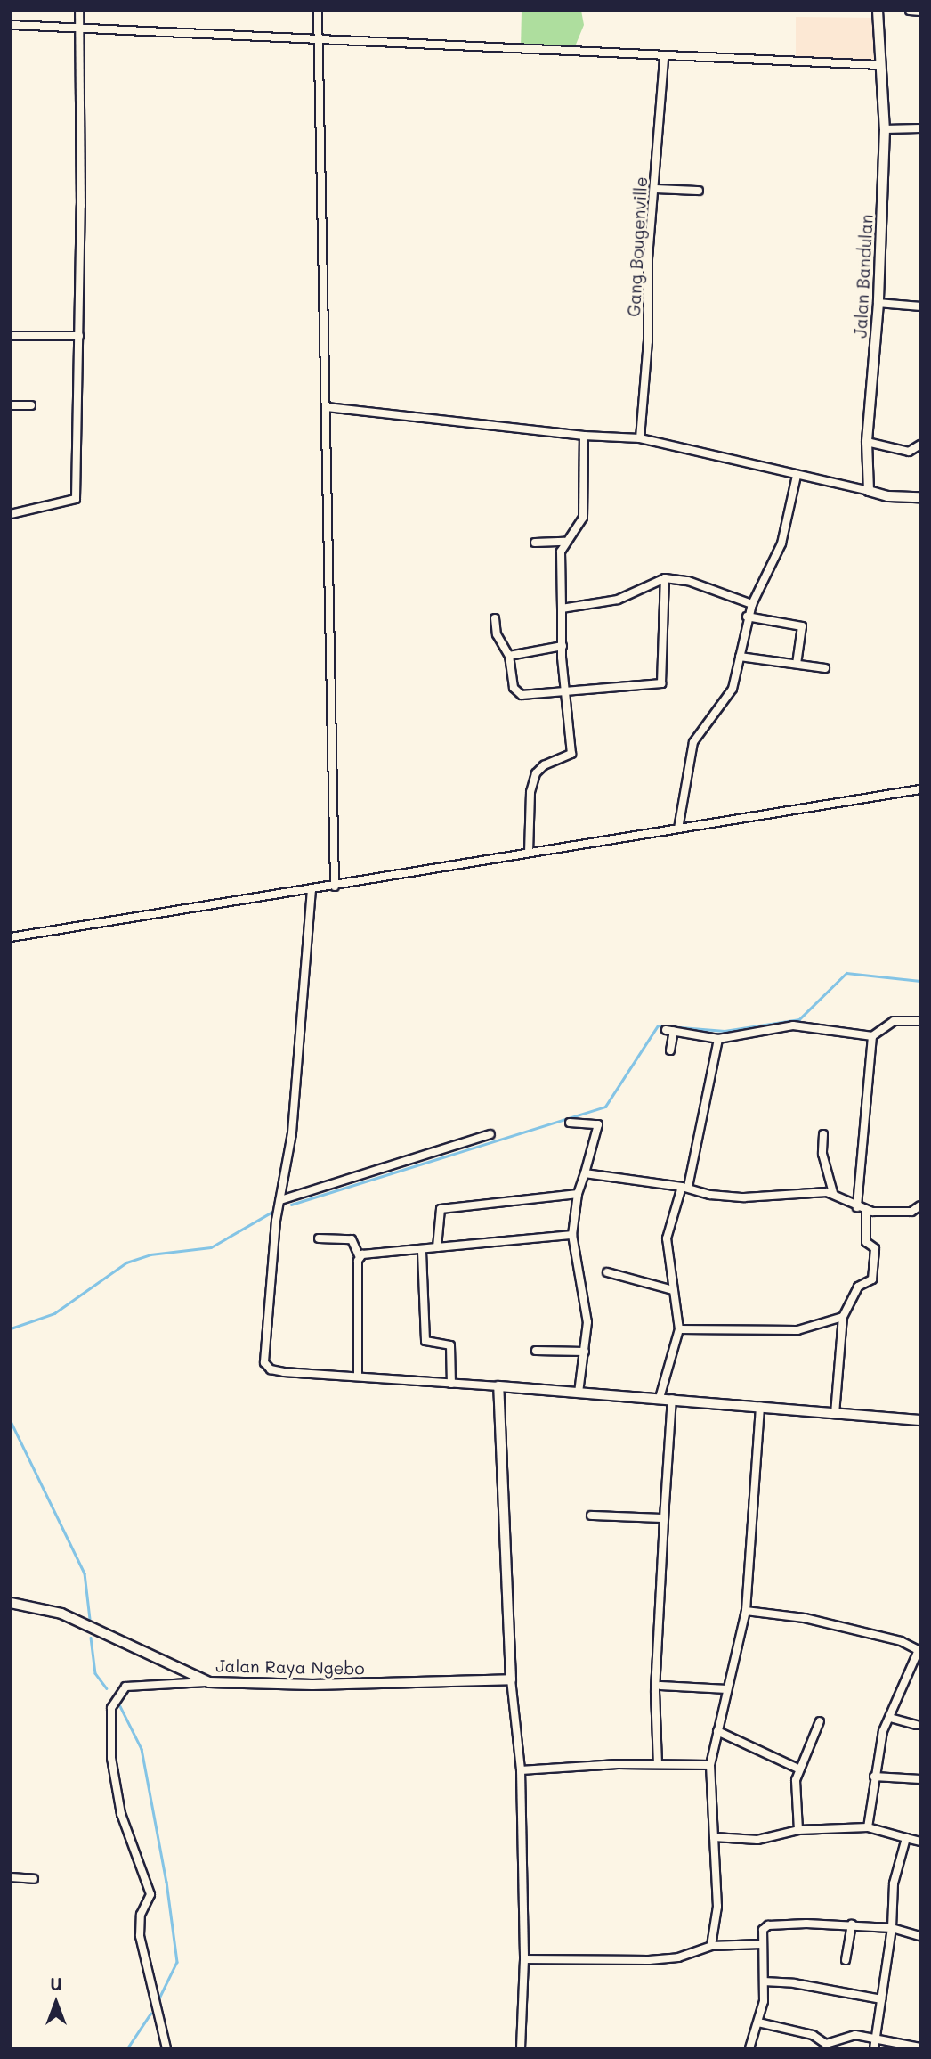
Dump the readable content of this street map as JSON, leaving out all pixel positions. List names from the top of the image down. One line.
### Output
{"streets":{"street":["Gang Bougenville","Jalan Bandulan","Jalan Raya Ngebo"]},"north":"top"}
